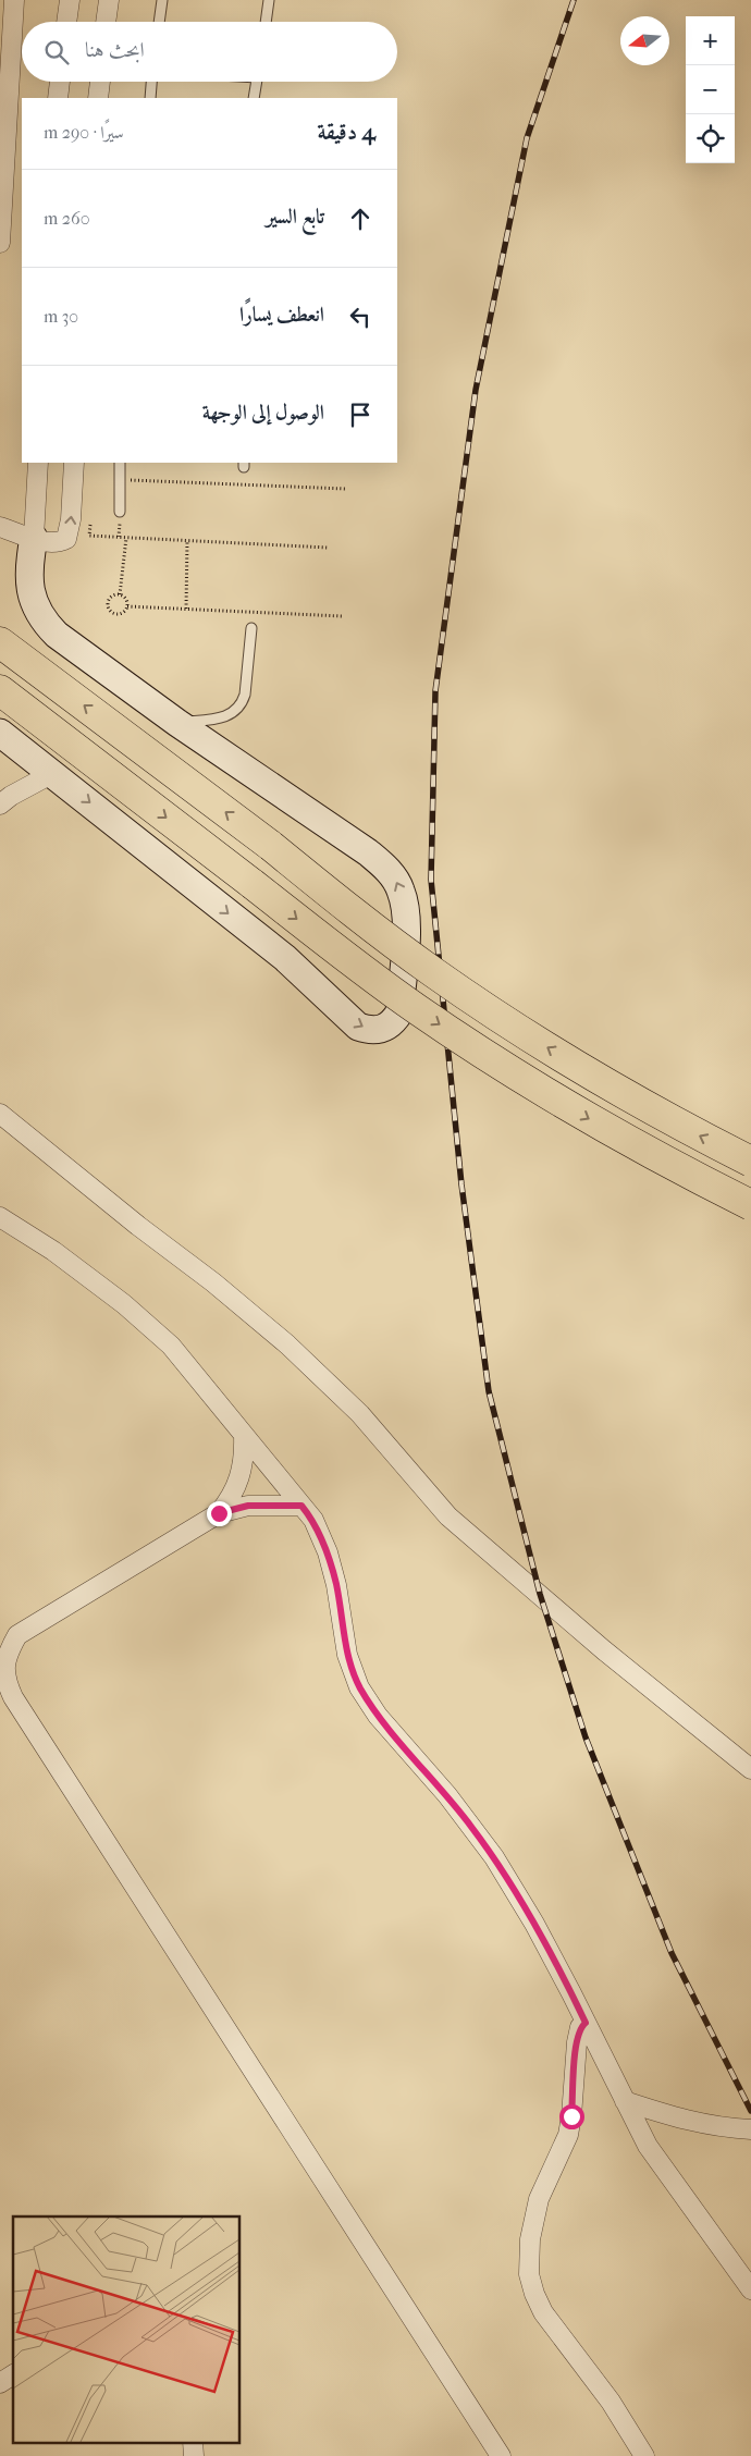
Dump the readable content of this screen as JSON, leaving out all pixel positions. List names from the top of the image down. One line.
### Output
{"north":"left","page":{"map_buttons":["+","−"],"search":"ابحث هنا","heading":["4 دقيقة","سيرًا · 290 m"],"list":[["تابع السير","260 m"],["انعطف يسارًا","30 m"],"الوصول إلى الوجهة"]}}
